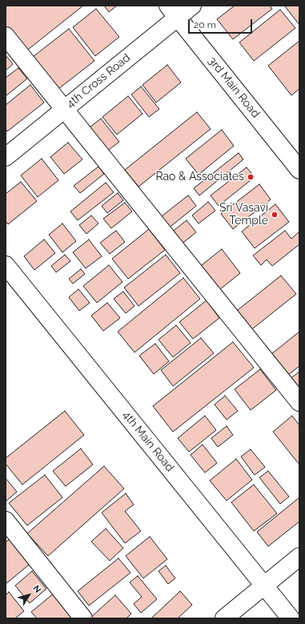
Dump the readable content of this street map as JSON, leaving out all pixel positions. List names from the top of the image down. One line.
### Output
{"streets":{"street":["4th Cross Road","3rd Main Road","4th Main Road"]},"crossings":[["4th Cross Road","3rd Main Road"]],"places":["Rao & Associates","Sri Vasavi Temple"],"scale_bar":"20 m","north":"top right"}
